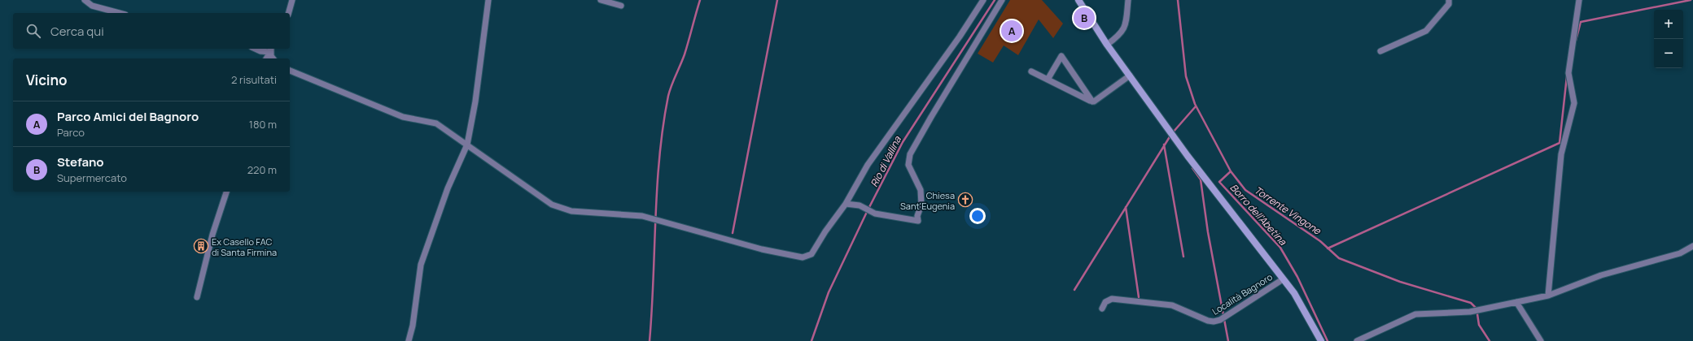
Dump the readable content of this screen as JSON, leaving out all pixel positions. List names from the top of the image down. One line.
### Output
{"streets":{"street":["Località Bagnoro"]},"water":["Rio di Vallina","Torrente Vingone","Borro dell'Abetina"],"places":{"church":["Chiesa Sant'Eugenia"],"building":["Ex Casello FAC di Santa Firmina"]},"page":{"pins":["B","A"],"map_buttons":["+","−"],"search":"Cerca qui","heading":["Vicino","2 risultati"],"list":[{"mark":"A","name":"Parco Amici del Bagnoro","note":"Parco","value":"180 m"},{"mark":"B","name":"Stefano","note":"Supermercato","value":"220 m"}]}}
